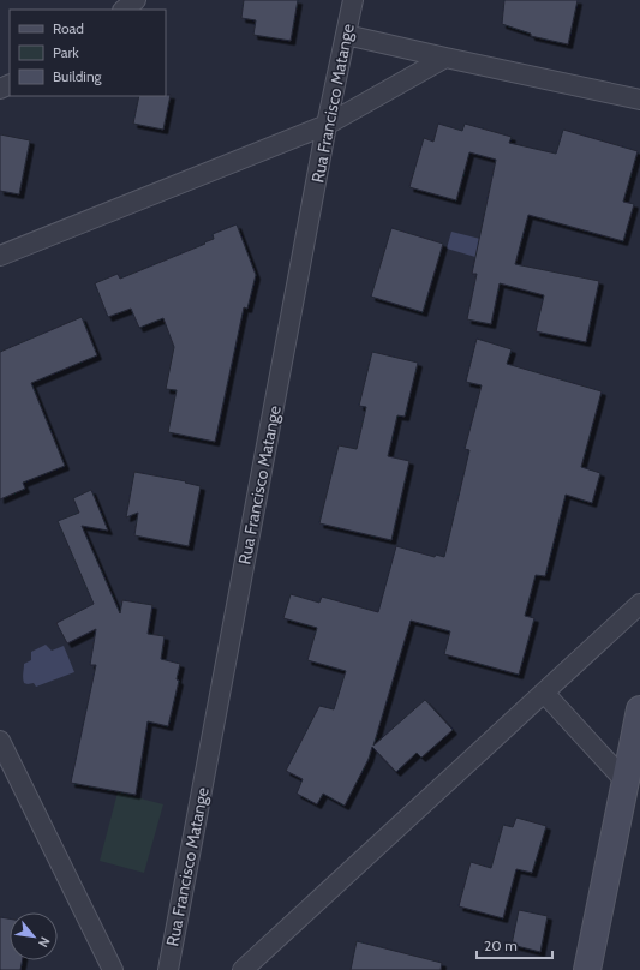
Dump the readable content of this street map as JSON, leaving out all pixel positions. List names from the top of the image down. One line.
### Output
{"streets":{"street":["Rua Francisco Matange"]},"legend":["Road","Park","Building"],"scale_bar":"20 m","north":"bottom right"}
